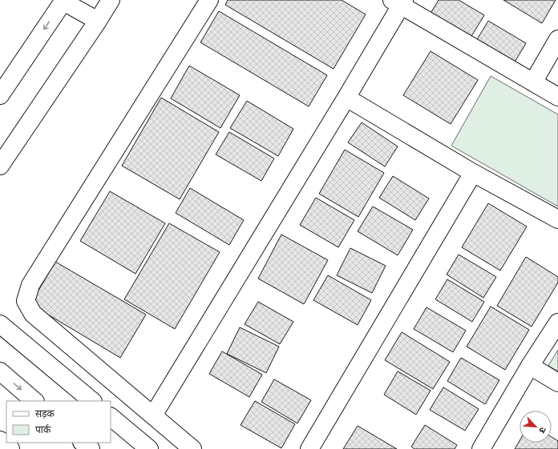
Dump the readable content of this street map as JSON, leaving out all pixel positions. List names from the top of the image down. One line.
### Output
{"legend":["सड़क","पार्क"],"north":"bottom right"}
